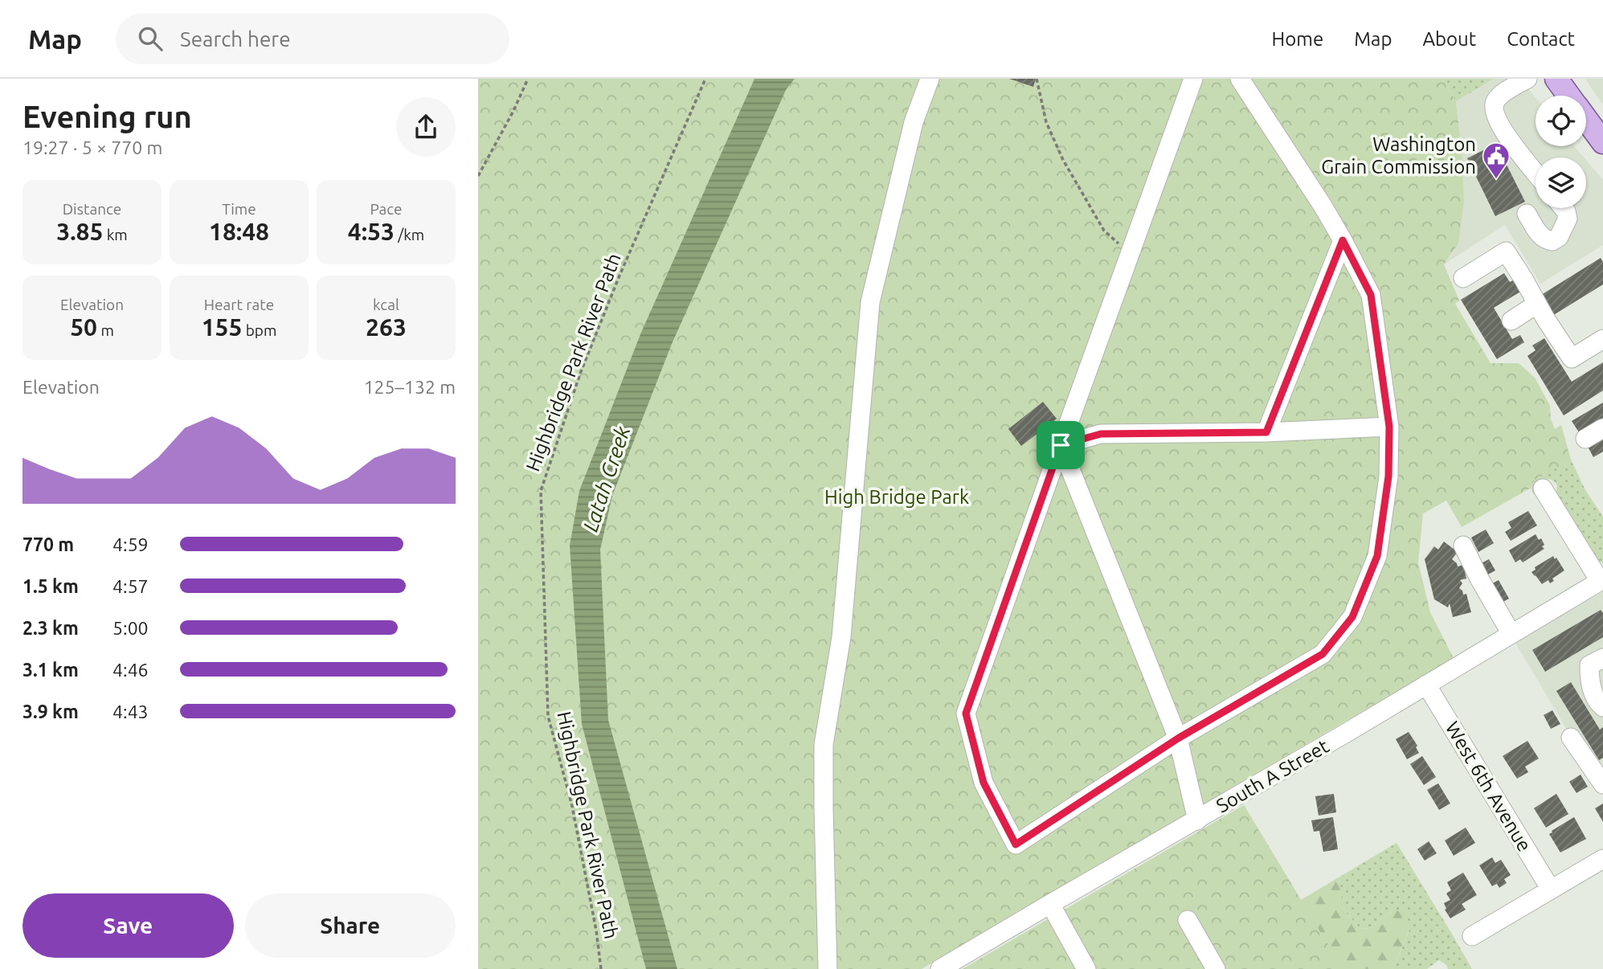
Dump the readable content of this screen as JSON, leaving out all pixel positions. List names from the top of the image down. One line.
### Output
{"streets":{"street":["South A Street","West 6th Avenue"],"path":["Highbridge Park River Path"]},"crossings":[["South A Street","West 6th Avenue"]],"water":["Latah Creek"],"parks":["High Bridge Park"],"places":{"public building":["Washington Grain Commission"]},"page":{"header":"Map","search":"Search here","nav":["Home","Map","About","Contact"],"heading":["Evening run","19:27 · 5 × 770 m"],"stats":[["Distance","3.85 km"],["Time","18:48"],["Pace","4:53 /km"],["Elevation","50 m"],["Heart rate","155 bpm"],["kcal","263"]],"chart":["Elevation","125–132 m"],"list":[{"name":"770 m","note":"4:59"},{"name":"1.5 km","note":"4:57"},{"name":"2.3 km","note":"5:00"},{"name":"3.1 km","note":"4:46"},{"name":"3.9 km","note":"4:43"}],"buttons":["Save","Share"]}}
